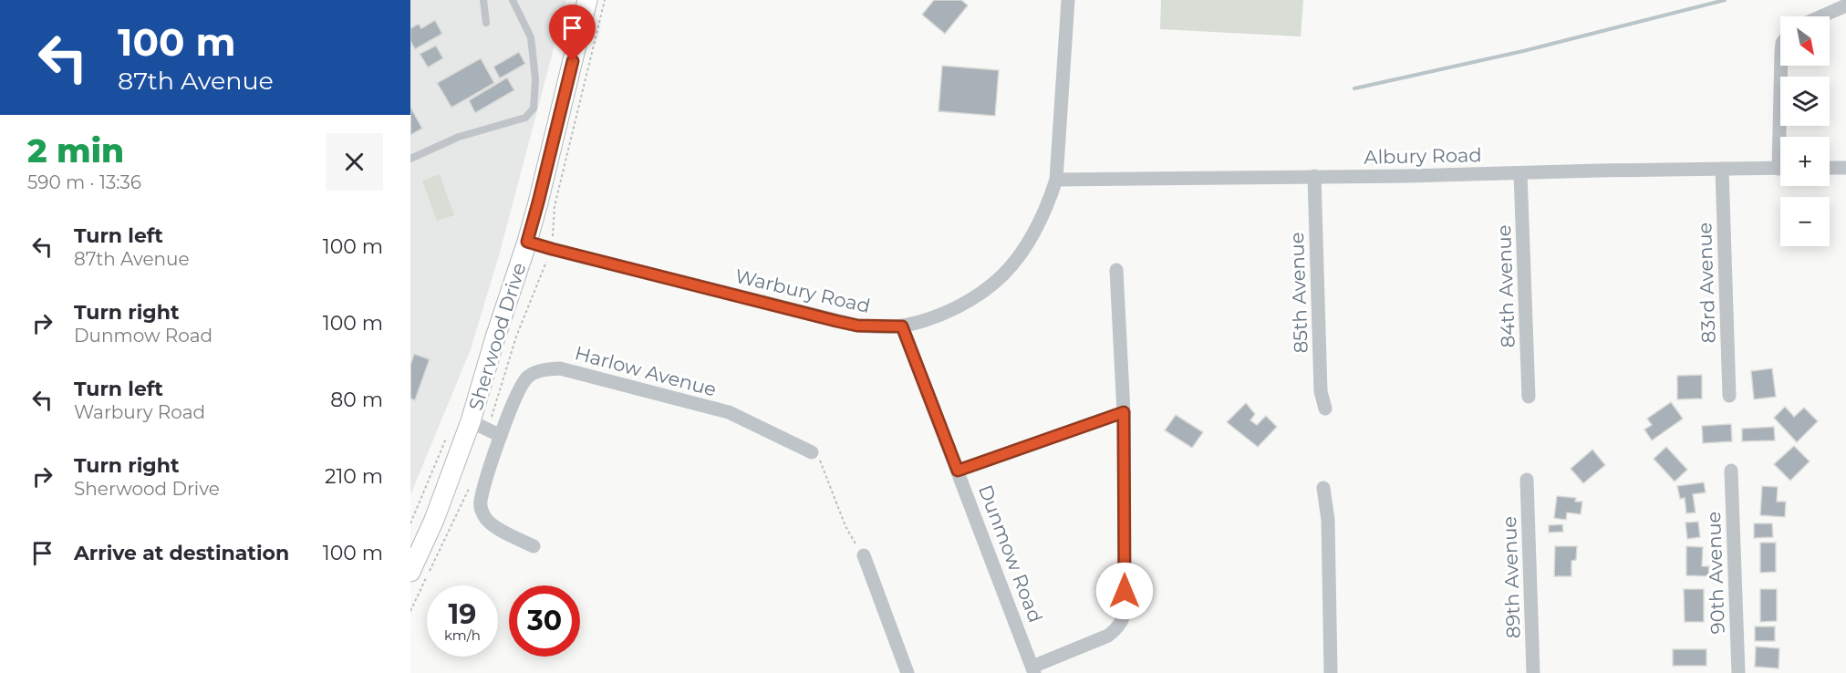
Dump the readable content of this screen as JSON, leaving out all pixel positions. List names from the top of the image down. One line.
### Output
{"streets":{"street":["Albury Road","83rd Avenue","84th Avenue","Warbury Road","85th Avenue","Sherwood Drive","Harlow Avenue","Dunmow Road","90th Avenue","89th Avenue"]},"crossings":[["Albury Road","83rd Avenue"],["Albury Road","84th Avenue"],["Albury Road","Warbury Road"],["Albury Road","85th Avenue"],["Warbury Road","Sherwood Drive"],["Warbury Road","Dunmow Road"]],"north":"bottom right","page":{"turn":["100 m","87th Avenue"],"map_buttons":["+","−"],"heading":["2 min","590 m · 13:36"],"list":[{"name":"Turn left","note":"87th Avenue","value":"100 m"},{"name":"Turn right","note":"Dunmow Road","value":"100 m"},{"name":"Turn left","note":"Warbury Road","value":"80 m"},{"name":"Turn right","note":"Sherwood Drive","value":"210 m"},{"name":"Arrive at destination","value":"100 m"}],"speed":"19 km/h","limit":"30"}}
